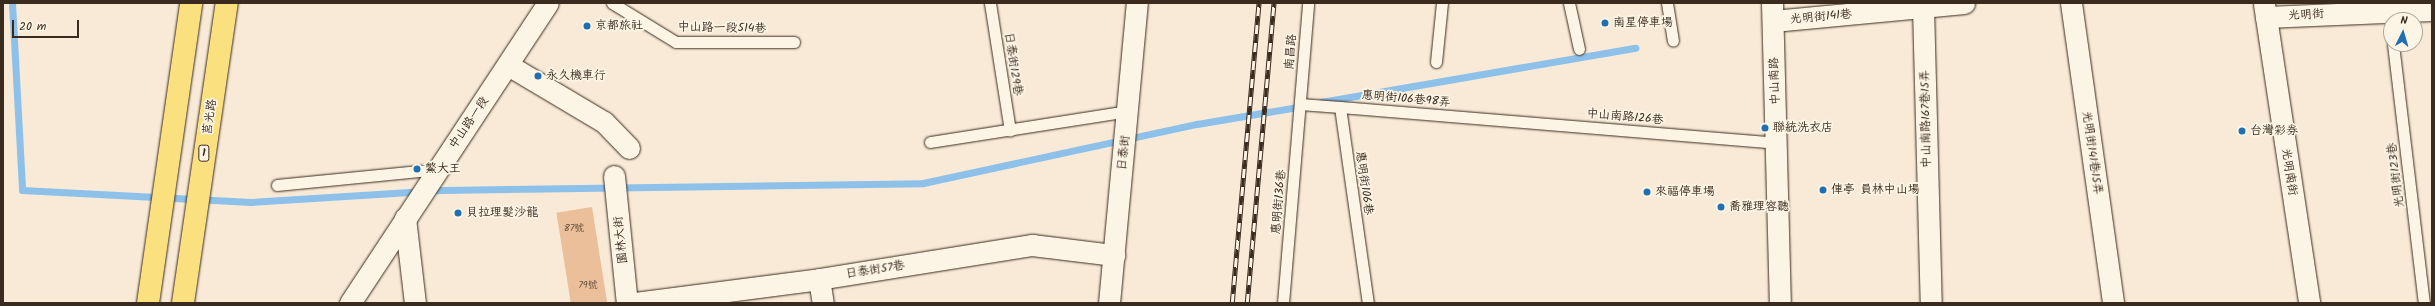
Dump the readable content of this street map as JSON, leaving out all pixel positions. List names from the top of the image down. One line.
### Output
{"streets":{"main road":["莒光路","1"],"street":["光明街","光明街141巷","中山南路","中山南路167巷15弄","中山路一段","日泰街","光明街141巷15弄","光明南街","園林大街","日泰街57巷"],"lane":["中山路一段514巷","南昌路","日泰街129巷","惠明街106巷98弄","中山南路126巷","光明街123巷","惠明街106巷","惠明街136巷"]},"crossings":[["光明街","光明南街"],["光明街141巷","中山南路"],["光明街141巷","中山南路167巷15弄"],["南昌路","惠明街136巷"],["中山南路","中山南路126巷"],["惠明街106巷98弄","中山南路126巷"],["惠明街106巷98弄","惠明街106巷"],["日泰街","日泰街57巷"]],"places":["南星停車場","京都旅社","永久機車行","聯統洗衣店","台灣彩券","鱉大王","俥亭 員林中山場","來福停車場","喬雅理容聽","貝拉理髮沙龍"],"house_numbers":["87號","79號"],"scale_bar":"20 m","north":"top"}
